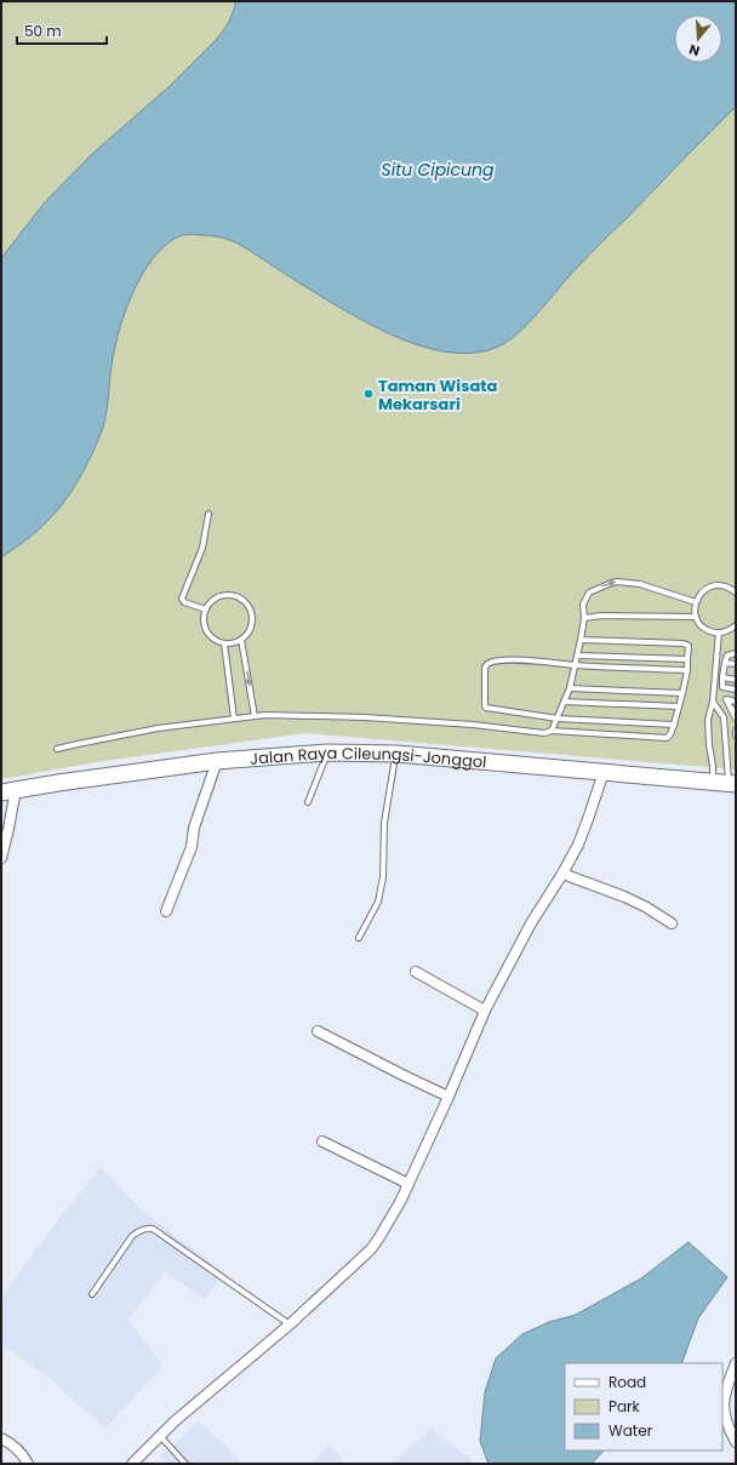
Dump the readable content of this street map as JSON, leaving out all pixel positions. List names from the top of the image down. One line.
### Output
{"streets":{"main road":["Jalan Raya Cileungsi-Jonggol"]},"water":["Situ Cipicung"],"places":["Taman Wisata Mekarsari"],"legend":["Road","Park","Water"],"scale_bar":"50 m","north":"bottom"}
